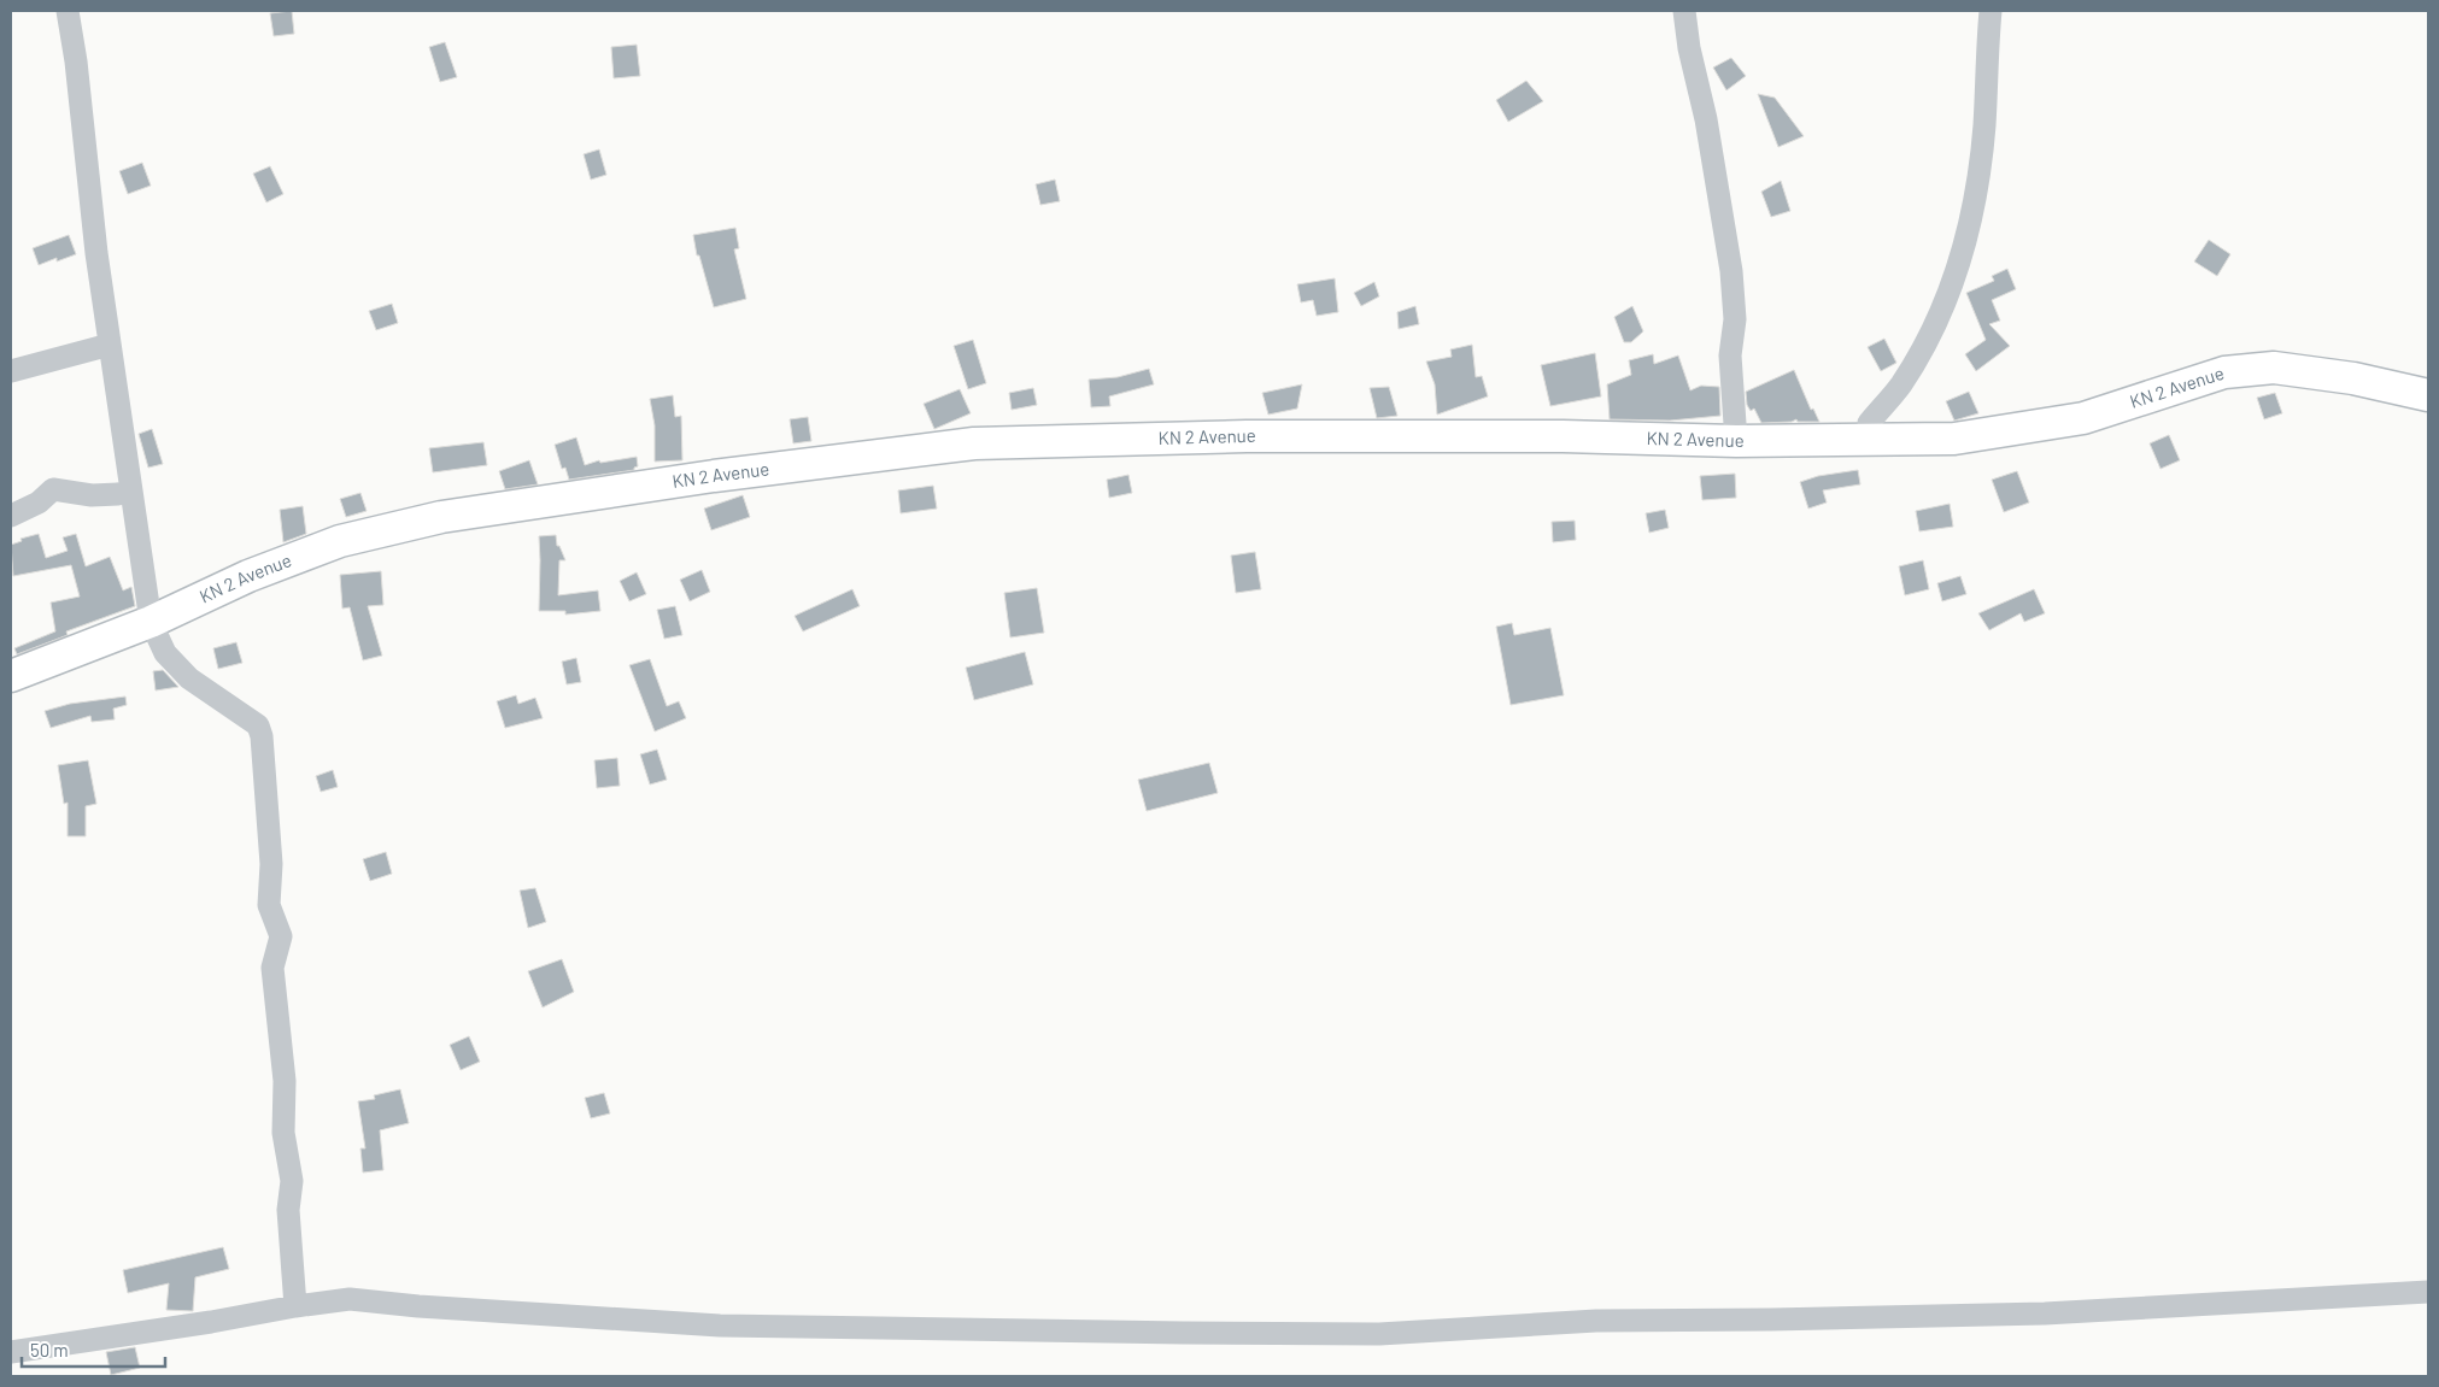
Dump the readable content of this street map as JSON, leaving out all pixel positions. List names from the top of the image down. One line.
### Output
{"streets":{"main road":["KN 2 Avenue"]},"scale_bar":"50 m"}
